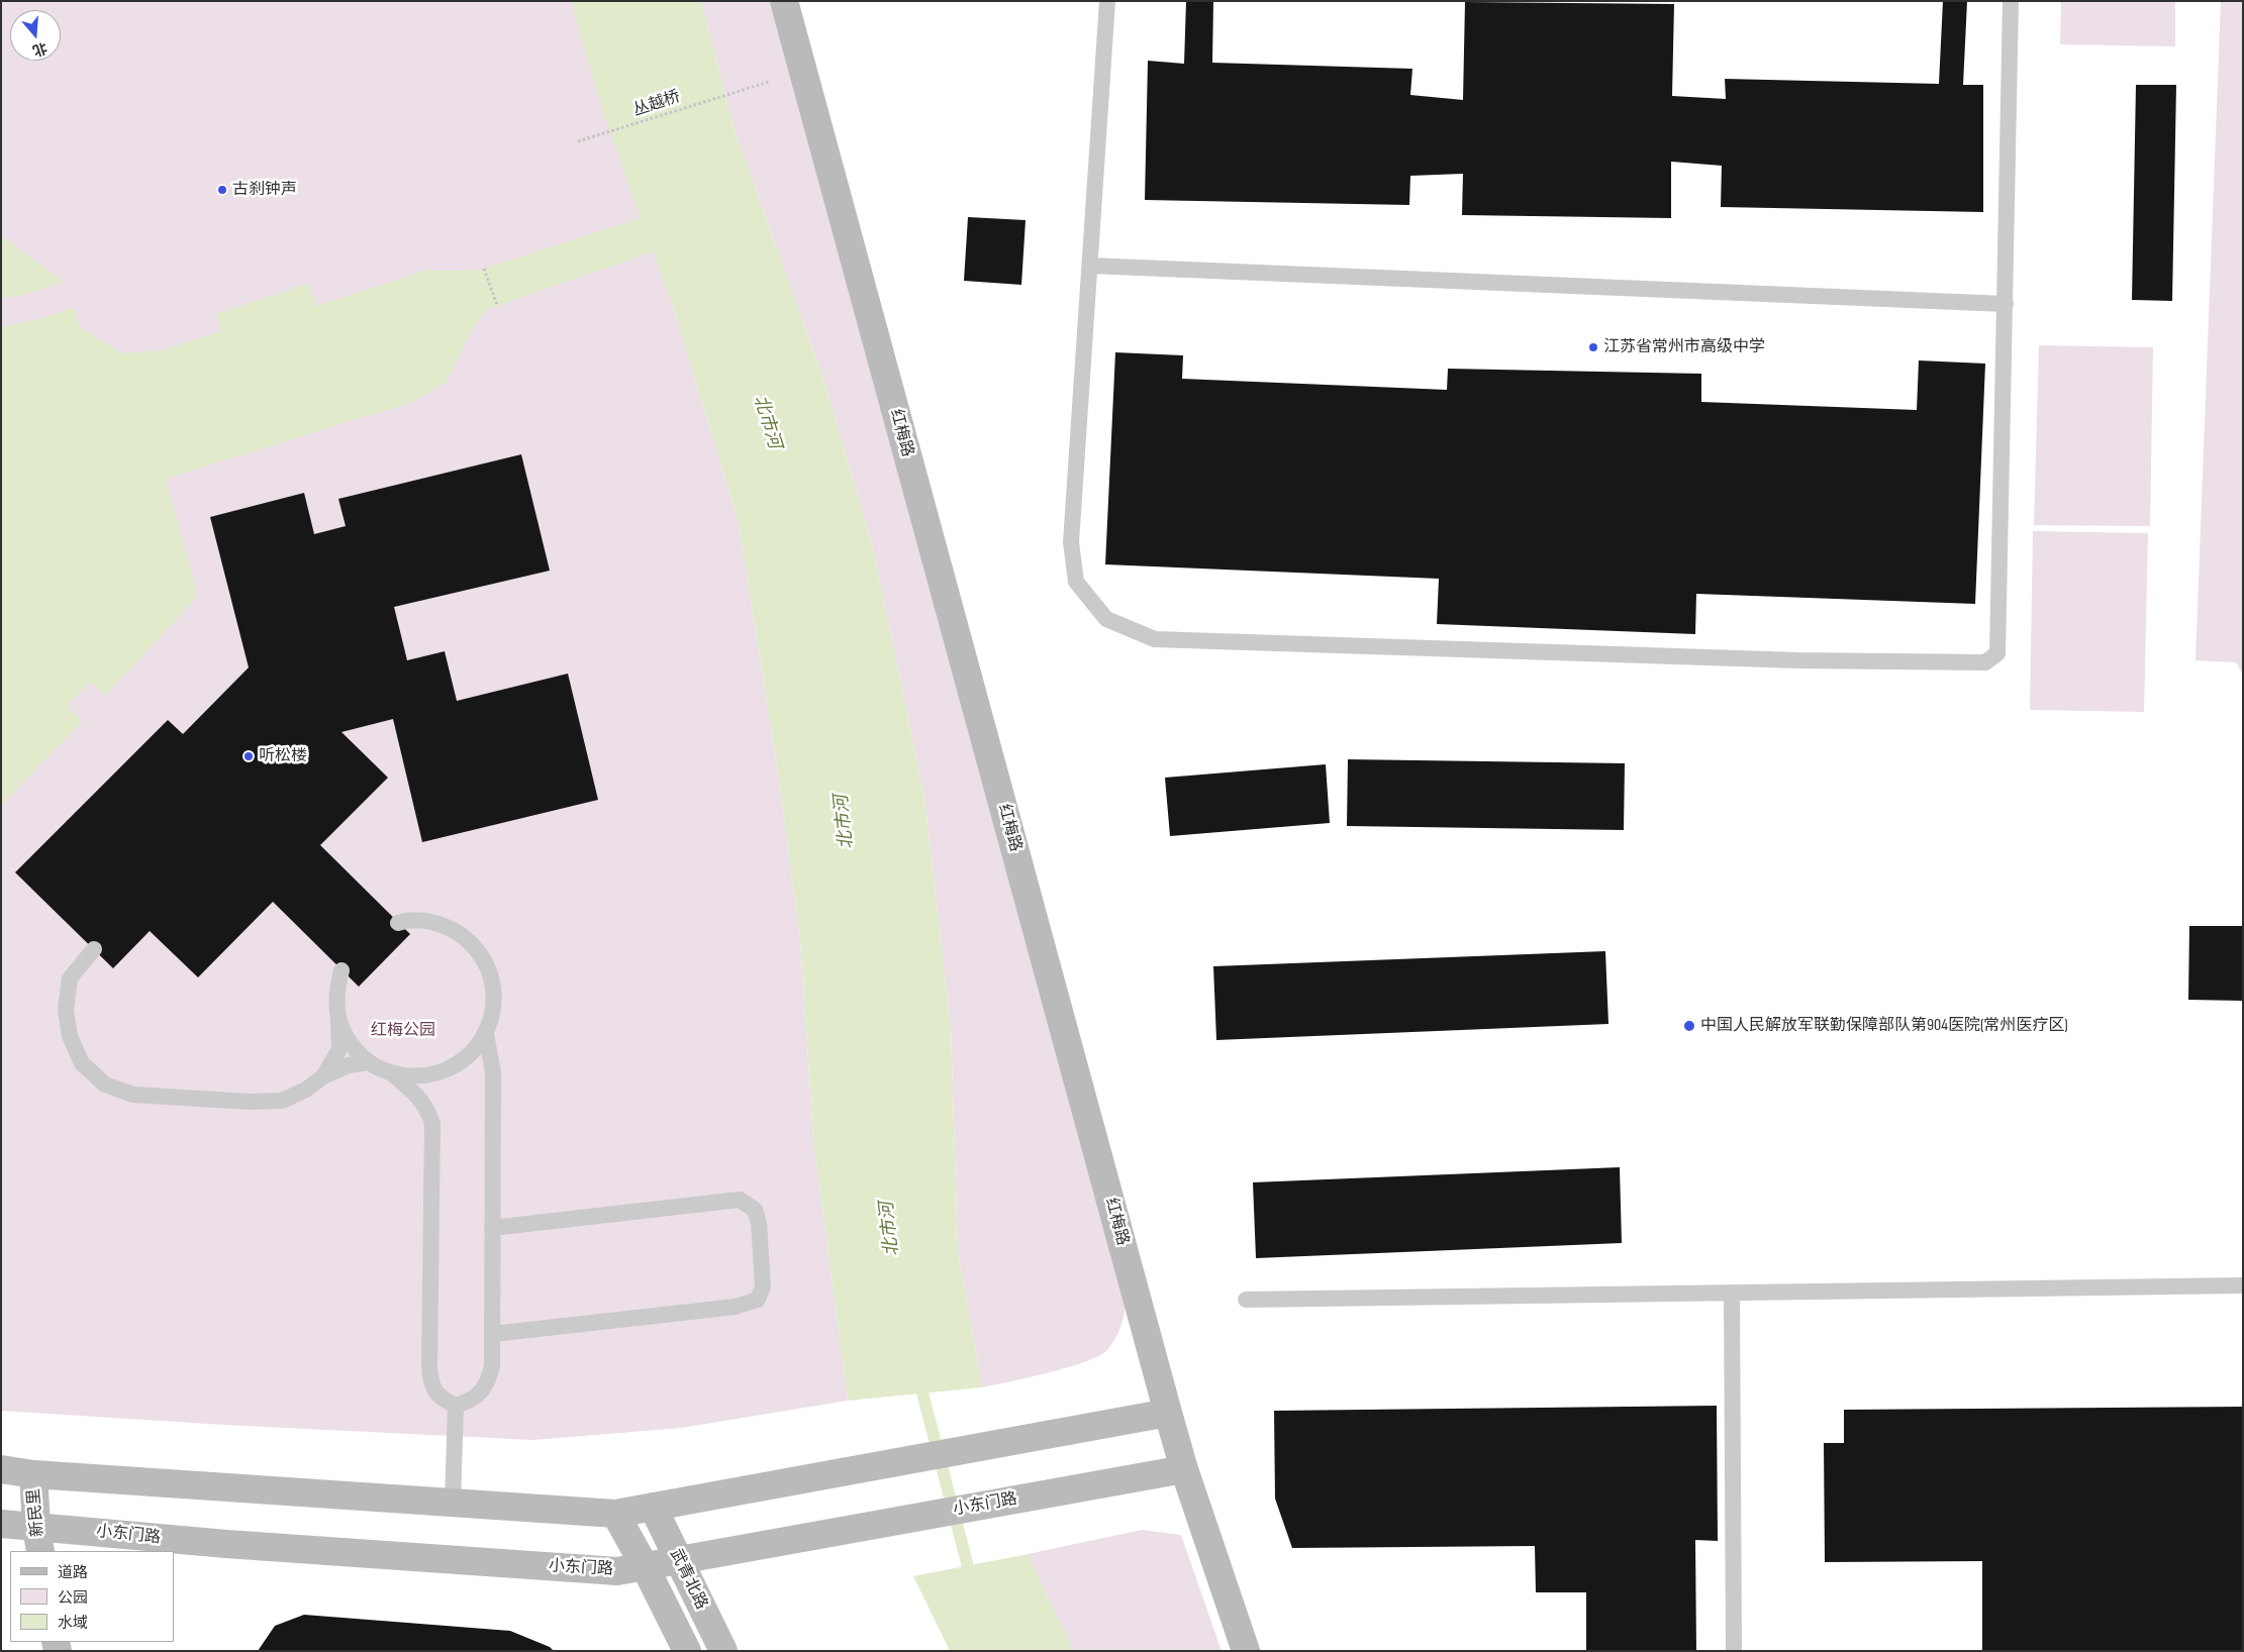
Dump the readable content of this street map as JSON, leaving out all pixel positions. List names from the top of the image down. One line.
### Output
{"streets":{"street":["红梅路","小东门路","新民里","武青北路"],"path":["丛越桥"]},"crossings":[["红梅路","小东门路"],["小东门路","新民里"],["小东门路","武青北路"]],"water":["北市河"],"parks":["红梅公园"],"places":["古刹钟声","江苏省常州市高级中学","听松楼","中国人民解放军联勤保障部队第904医院(常州医疗区)"],"legend":["道路","公园","水域"],"north":"bottom"}
